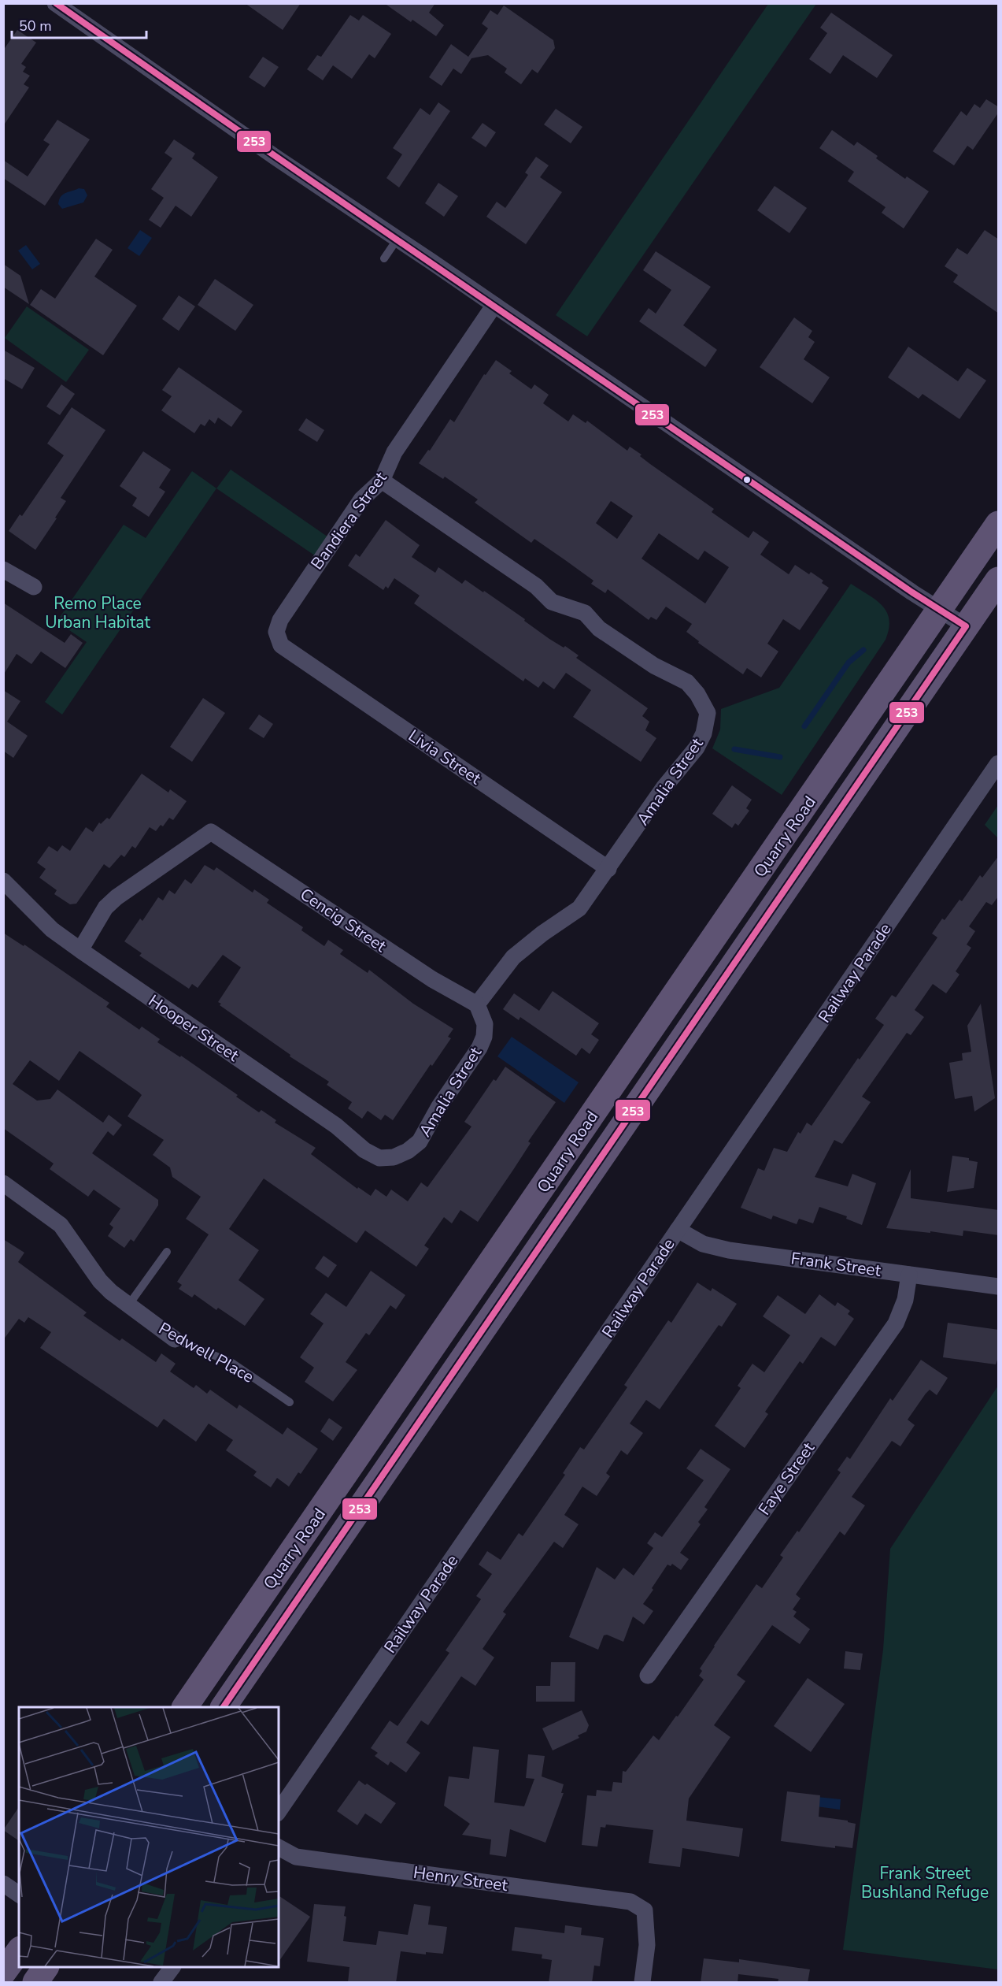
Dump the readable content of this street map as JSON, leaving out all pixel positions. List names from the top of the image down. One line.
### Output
{"streets":{"main road":["Quarry Road"],"street":["Bandiera Street","Livia Street","Amalia Street","Cencig Street","Railway Parade","Hooper Street","Frank Street","Pedwell Place","Faye Street","Henry Street"]},"crossings":[["Bandiera Street","Livia Street"],["Bandiera Street","Amalia Street"],["Livia Street","Amalia Street"],["Amalia Street","Cencig Street"],["Amalia Street","Hooper Street"],["Cencig Street","Hooper Street"],["Railway Parade","Frank Street"],["Frank Street","Faye Street"]],"parks":["Remo Place Urban Habitat","Frank Street Bushland Refuge"],"lines":["transit line 253"],"scale_bar":"50 m"}
